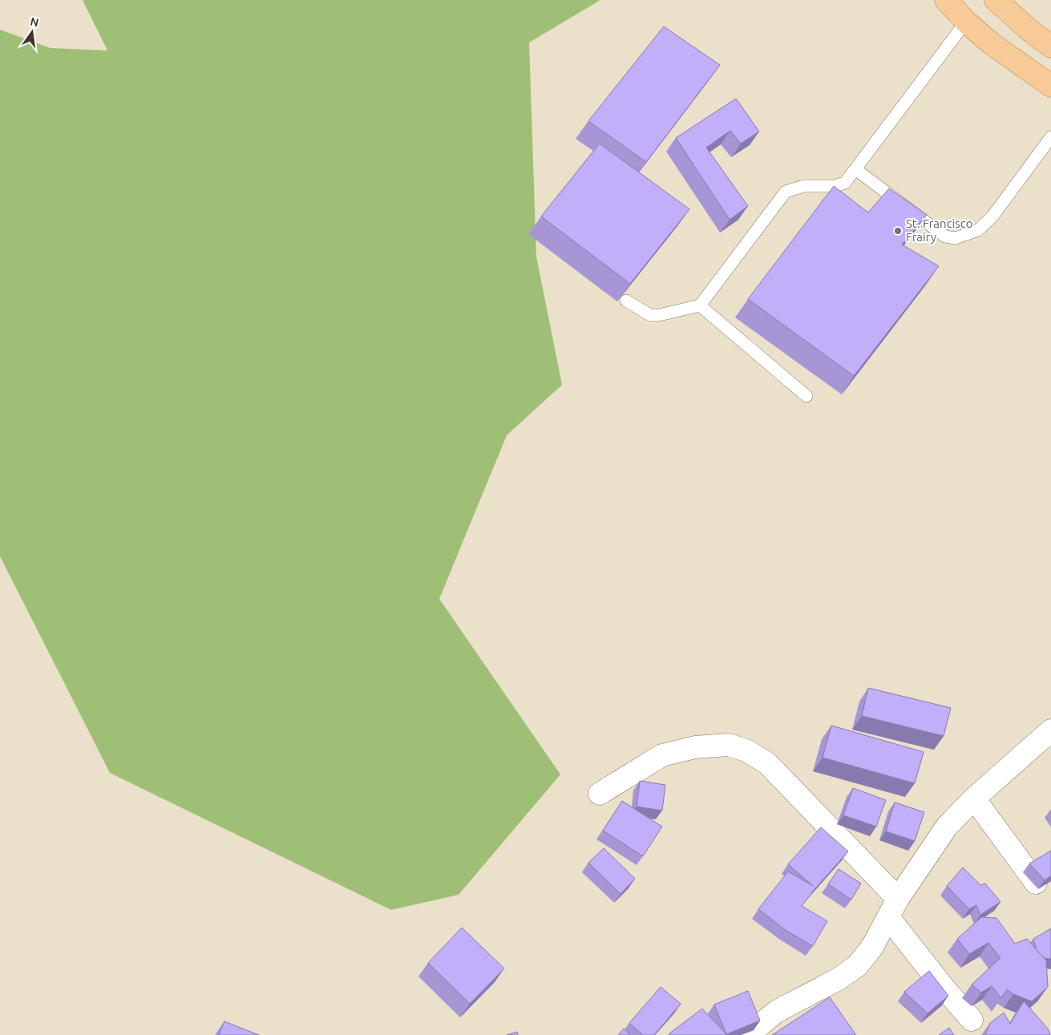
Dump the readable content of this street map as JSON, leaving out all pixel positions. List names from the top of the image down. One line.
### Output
{"places":["St. Francisco Frairy"],"north":"top"}
